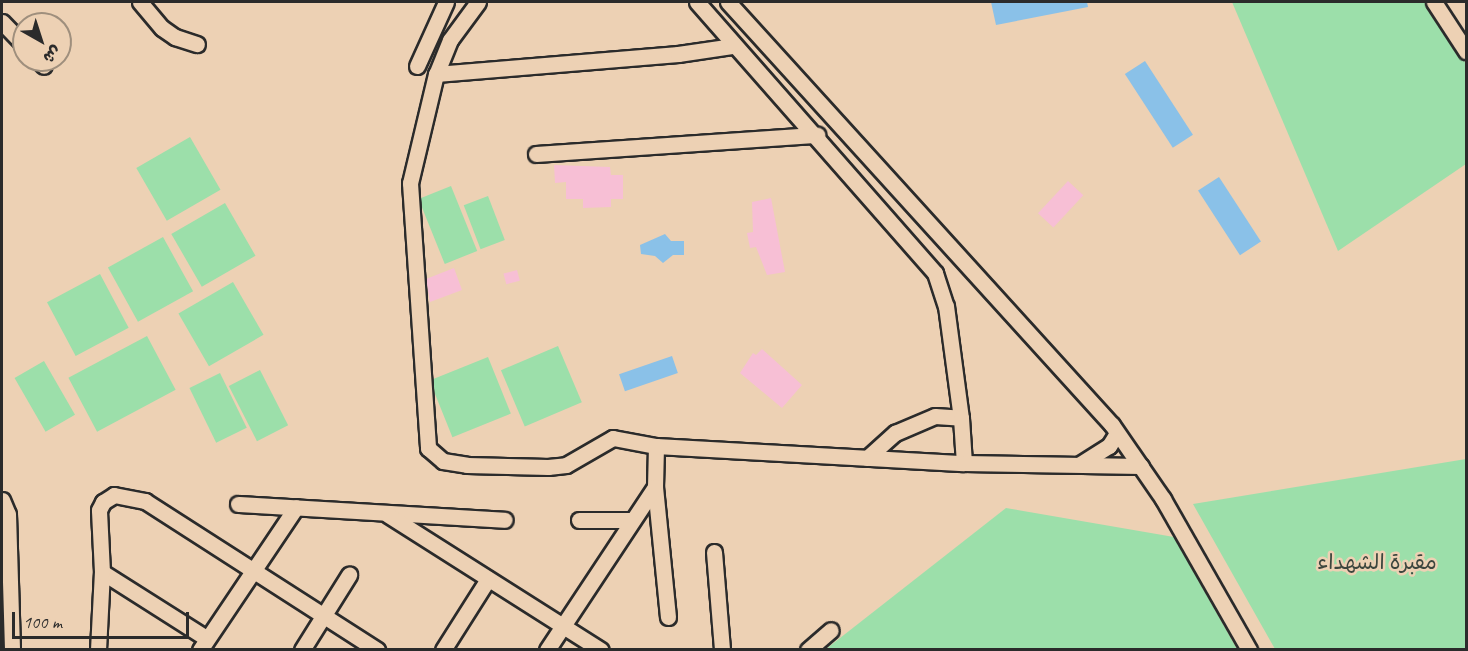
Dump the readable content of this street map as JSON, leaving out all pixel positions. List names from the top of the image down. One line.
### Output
{"parks":["مقبرة الشهداء"],"scale_bar":"100 m","north":"bottom right"}
